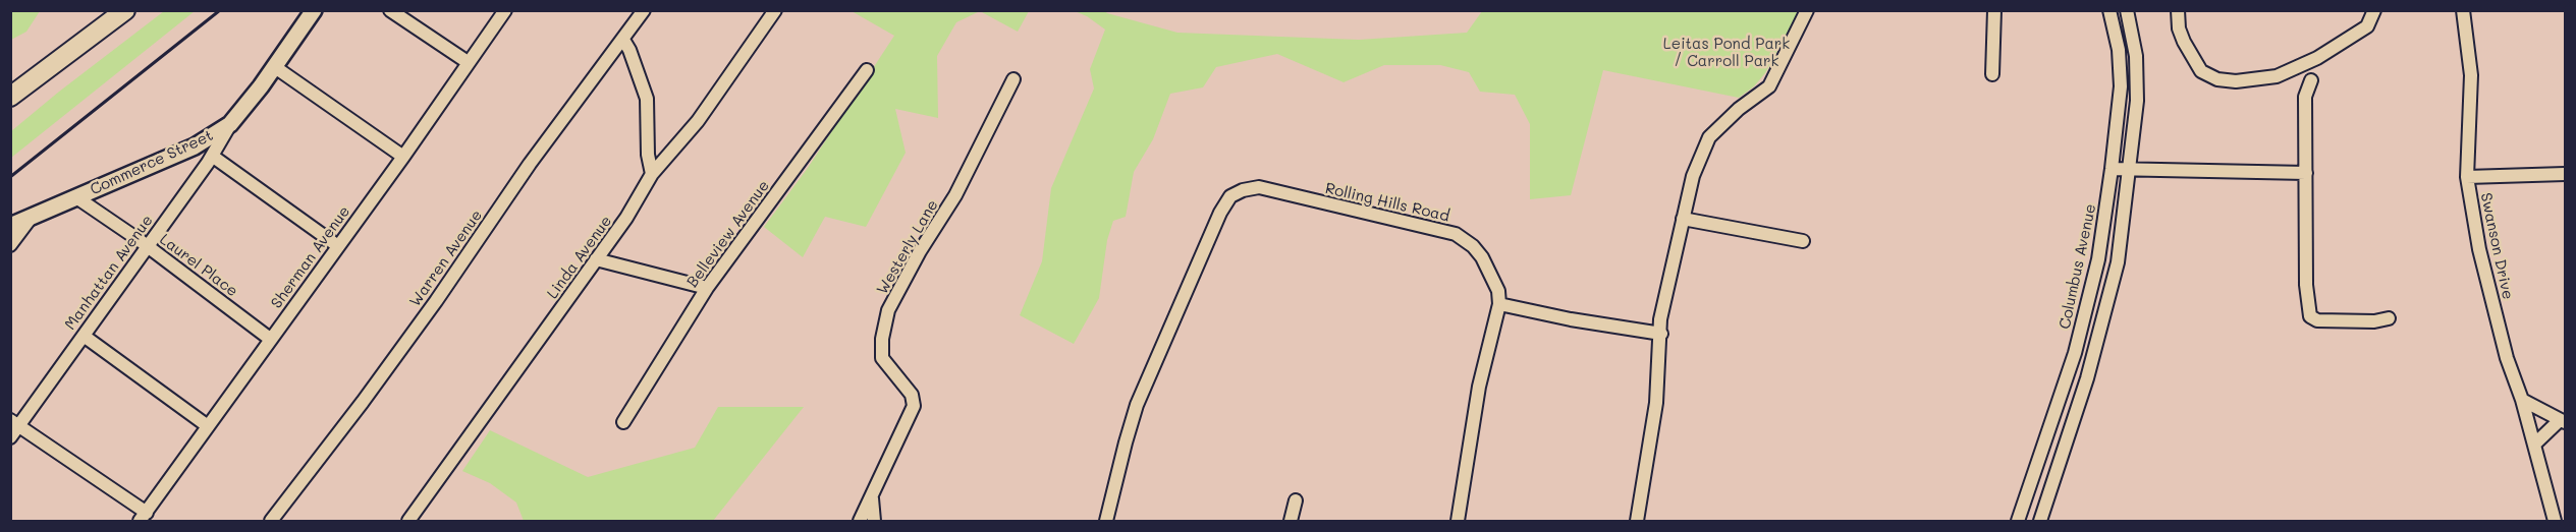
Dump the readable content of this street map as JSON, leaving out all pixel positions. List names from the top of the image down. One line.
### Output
{"streets":{"main road":["Commerce Street"],"street":["Rolling Hills Road","Belleview Avenue","Swanson Drive","Westerly Lane","Sherman Avenue","Linda Avenue","Warren Avenue","Laurel Place","Columbus Avenue","Manhattan Avenue"]},"crossings":[["Commerce Street","Laurel Place"],["Commerce Street","Manhattan Avenue"],["Sherman Avenue","Laurel Place"],["Laurel Place","Manhattan Avenue"]],"parks":["Leitas Pond Park / Carroll Park"]}
